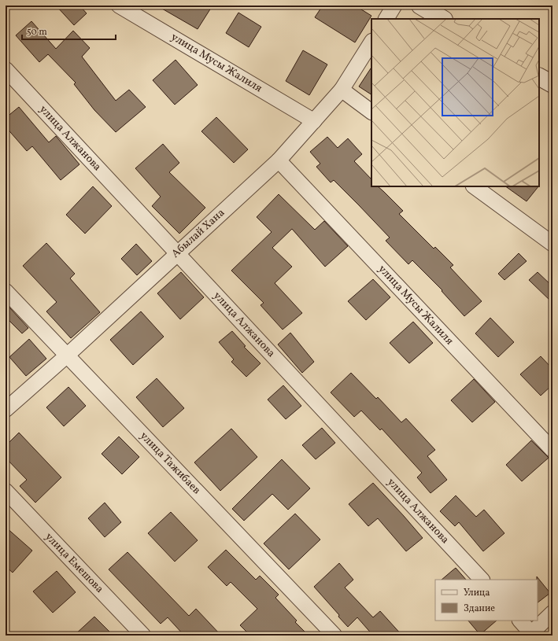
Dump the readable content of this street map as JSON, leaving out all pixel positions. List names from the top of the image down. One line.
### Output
{"streets":{"street":["улица Мусы Жалиля","улица Алжанова","Абылай Хана","улица Тажибаев","улица Емешова"]},"crossings":[["улица Мусы Жалиля","Абылай Хана"],["улица Алжанова","Абылай Хана"],["Абылай Хана","улица Тажибаев"]],"legend":["Улица","Здание"],"scale_bar":"50 m"}
